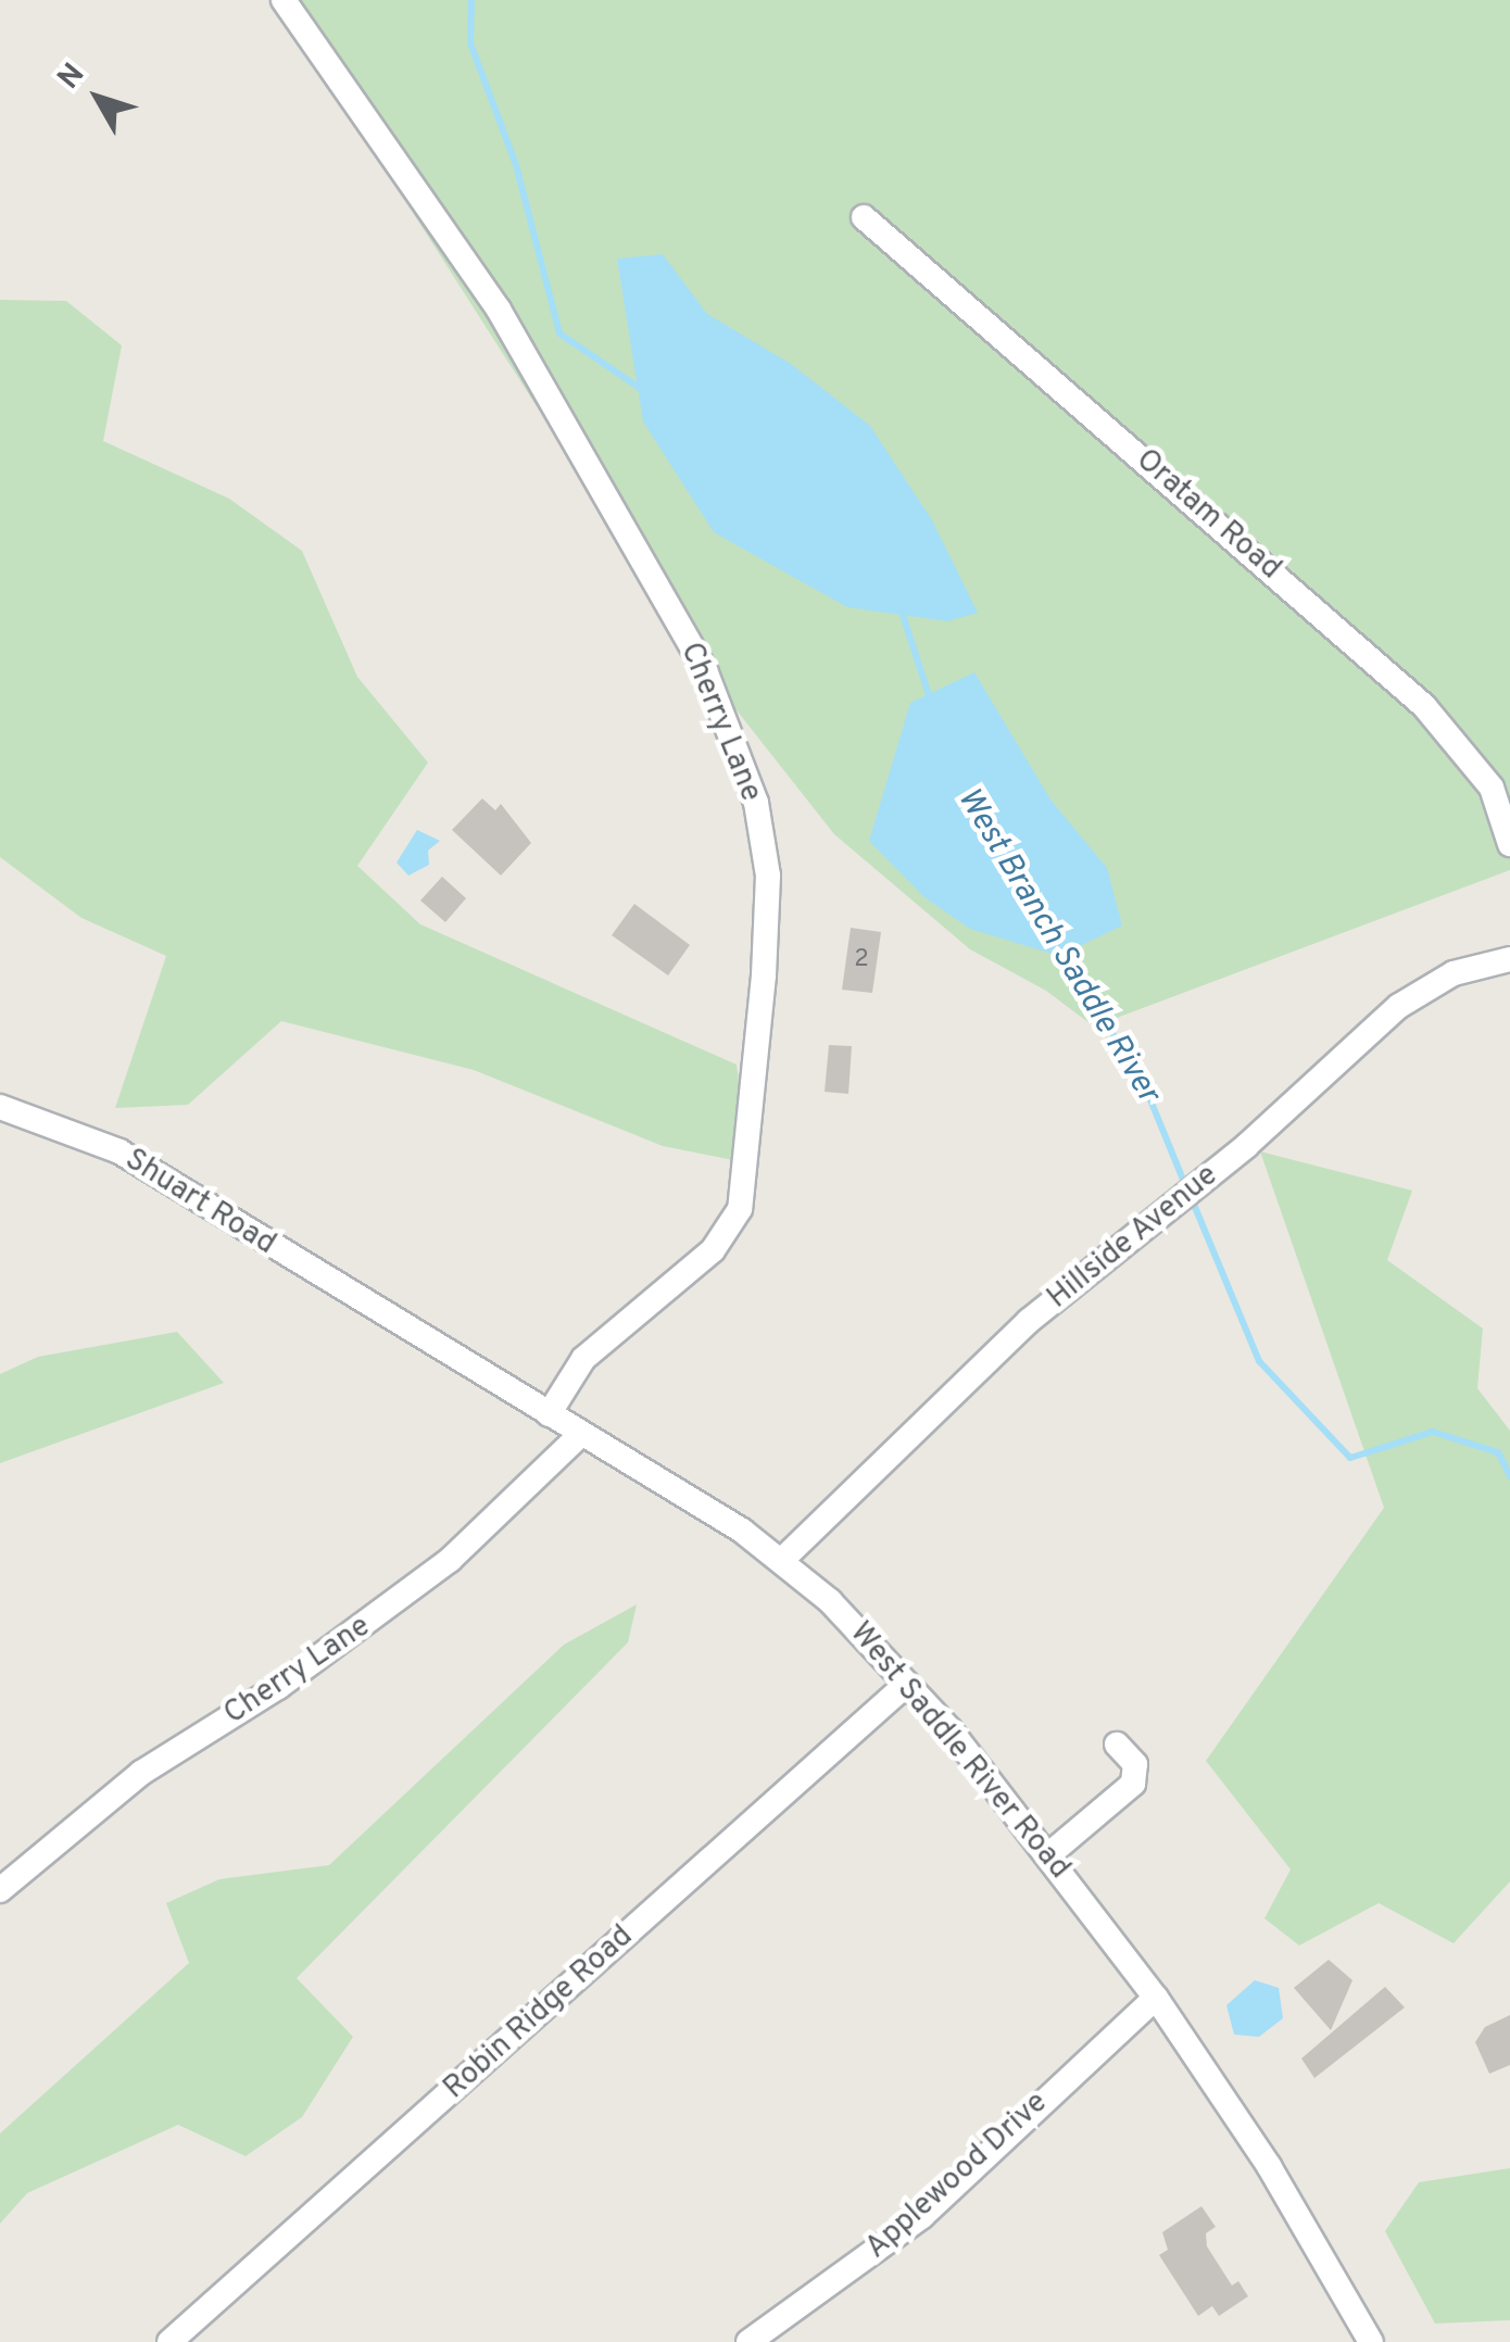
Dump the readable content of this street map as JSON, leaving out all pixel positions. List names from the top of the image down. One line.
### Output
{"streets":{"street":["Oratam Road","Cherry Lane","Shuart Road","Hillside Avenue","West Saddle River Road","Robin Ridge Road","Applewood Drive"]},"crossings":[["Cherry Lane","West Saddle River Road"],["Shuart Road","West Saddle River Road"],["Hillside Avenue","West Saddle River Road"],["West Saddle River Road","Robin Ridge Road"],["West Saddle River Road","Applewood Drive"]],"water":["West Branch Saddle River"],"house_numbers":["2"],"north":"top left"}
